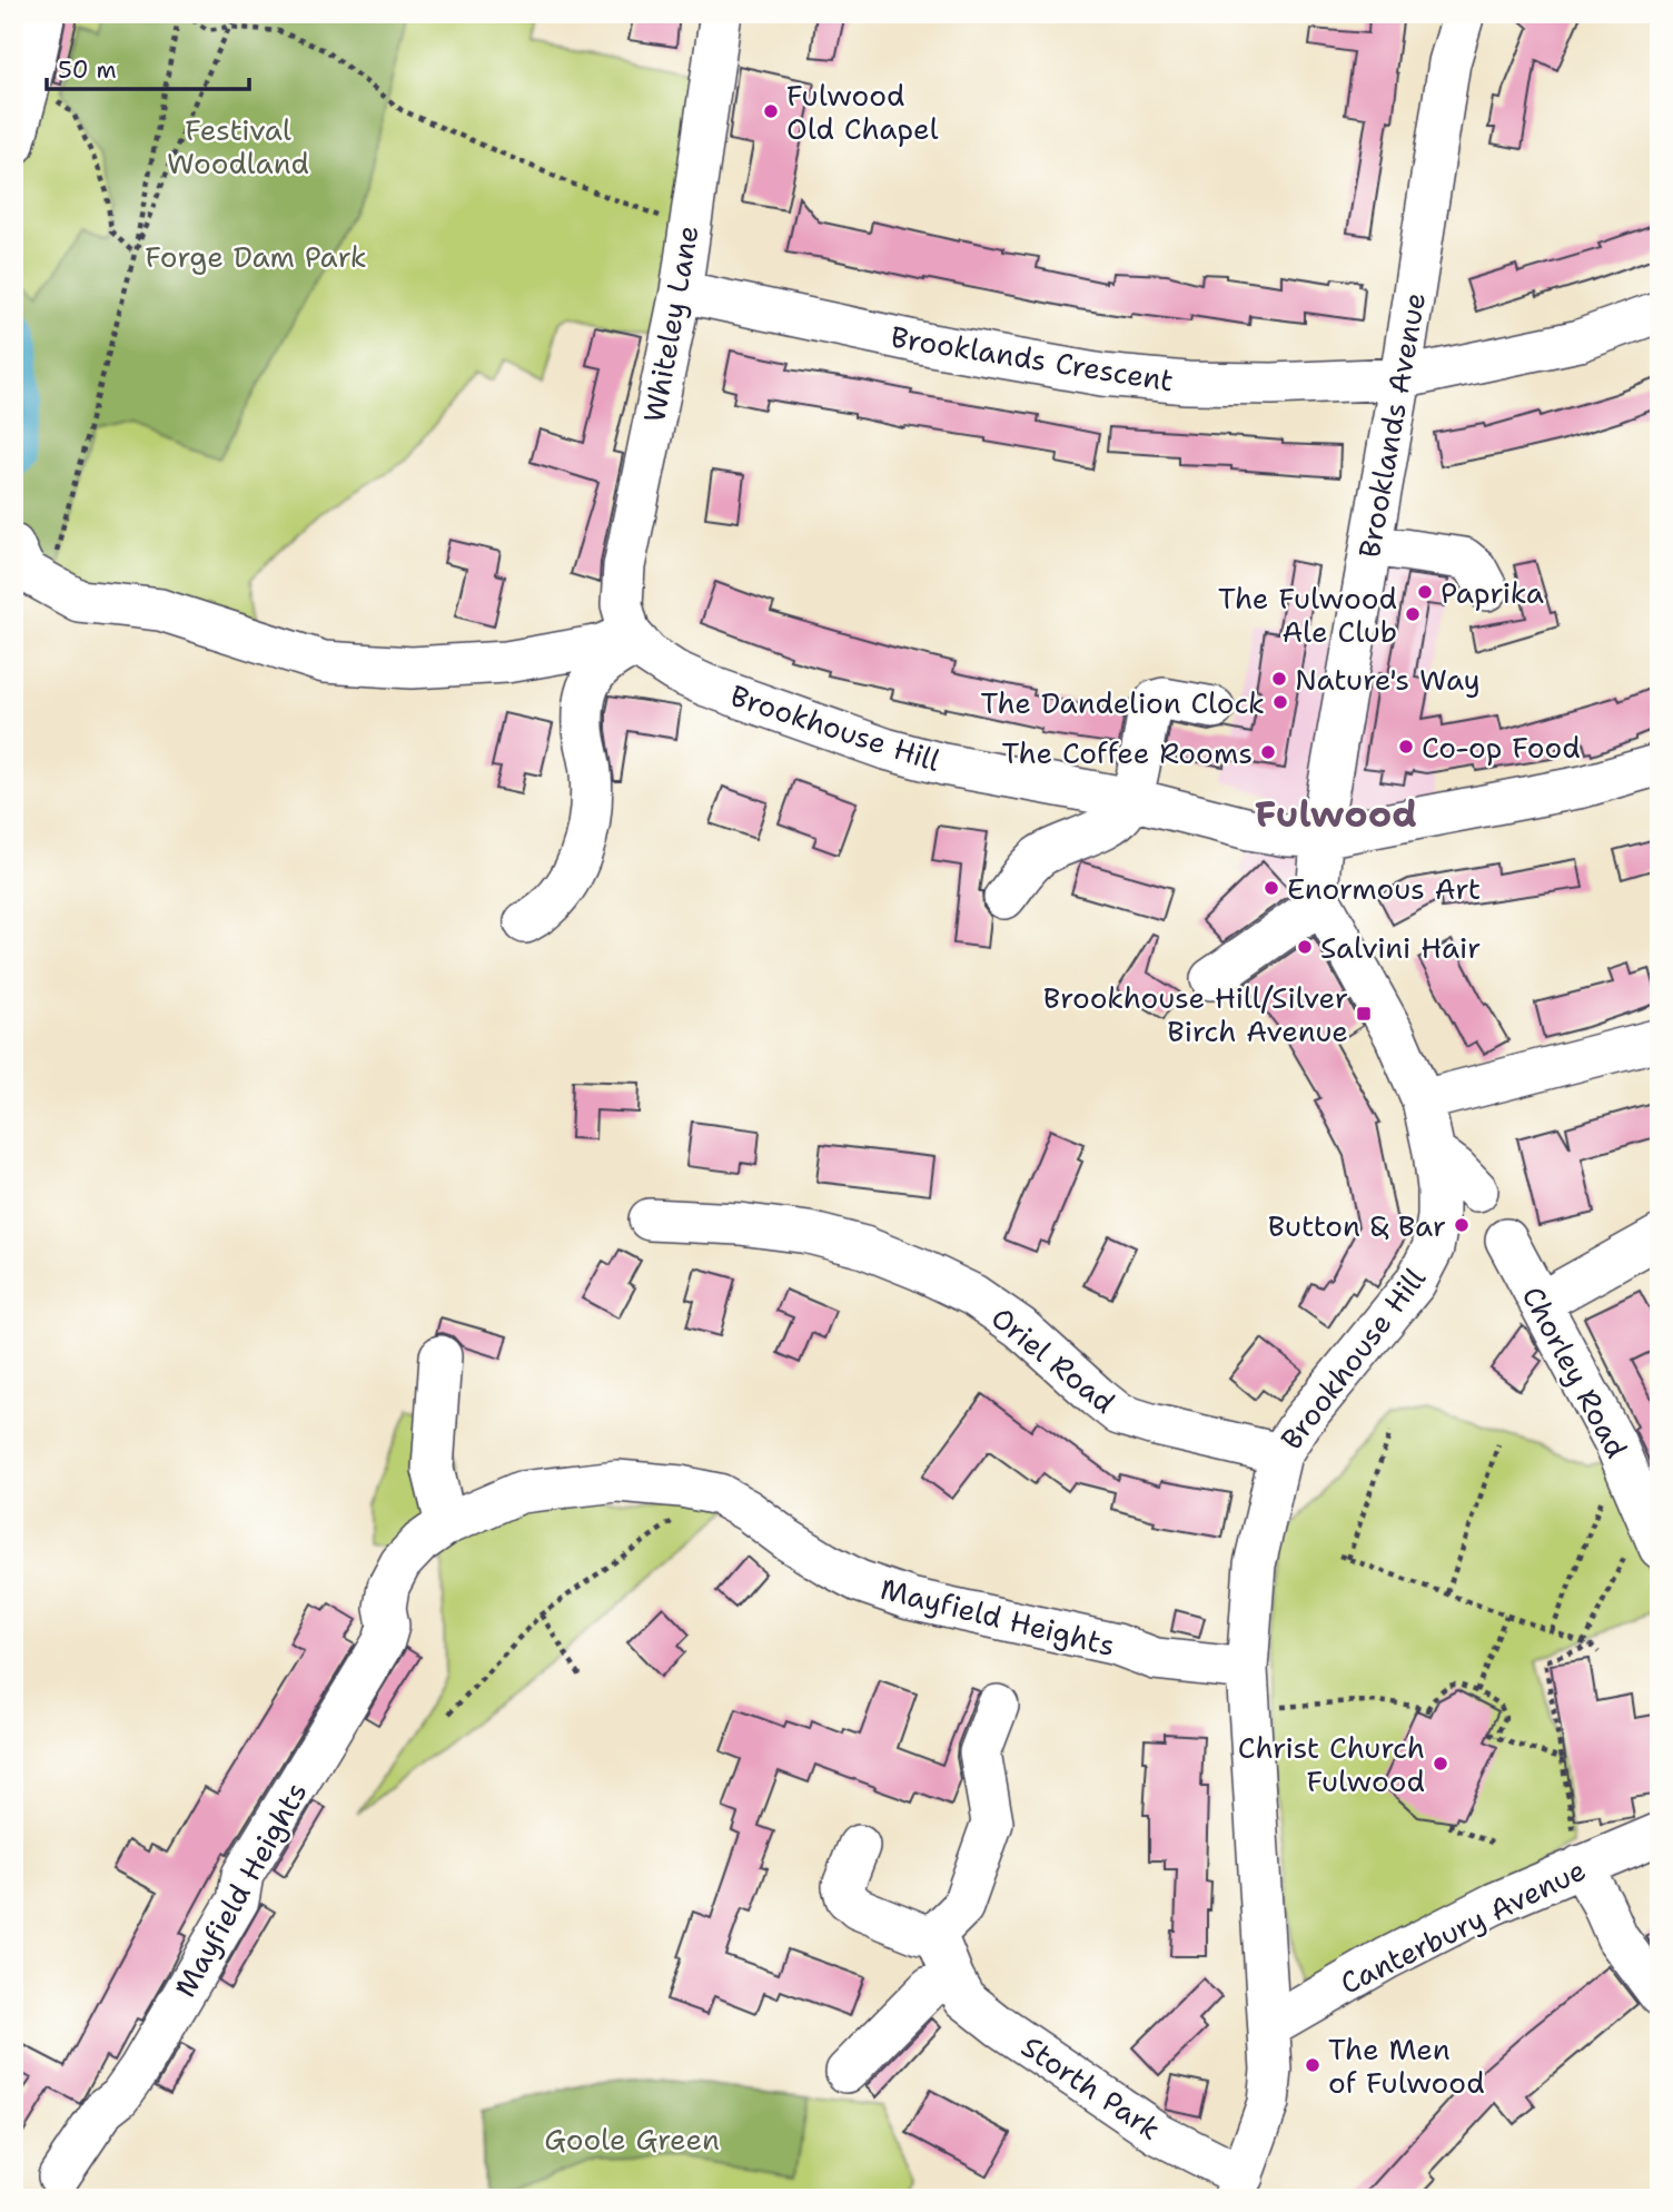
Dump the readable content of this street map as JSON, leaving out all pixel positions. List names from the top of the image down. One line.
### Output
{"streets":{"street":["Whiteley Lane","Brooklands Crescent","Brooklands Avenue","Brookhouse Hill","Oriel Road","Chorley Road","Mayfield Heights","Canterbury Avenue","Storth Park"]},"crossings":[["Whiteley Lane","Brooklands Crescent"],["Whiteley Lane","Brookhouse Hill"],["Brooklands Crescent","Brooklands Avenue"],["Brooklands Avenue","Brookhouse Hill"],["Brookhouse Hill","Oriel Road"],["Brookhouse Hill","Mayfield Heights"],["Brookhouse Hill","Canterbury Avenue"],["Brookhouse Hill","Storth Park"]],"districts":["Fulwood"],"parks":["Festival Woodland","Forge Dam Park","Goole Green"],"places":{"other":["Fulwood Old Chapel","Paprika","The Fulwood Ale Club","Nature's Way","The Dandelion Clock","Co-op Food","The Coffee Rooms","Enormous Art","Salvini Hair","Button & Bar","Christ Church Fulwood","The Men of Fulwood"],"transit":["Brookhouse Hill/Silver Birch Avenue"]},"scale_bar":"50 m"}
